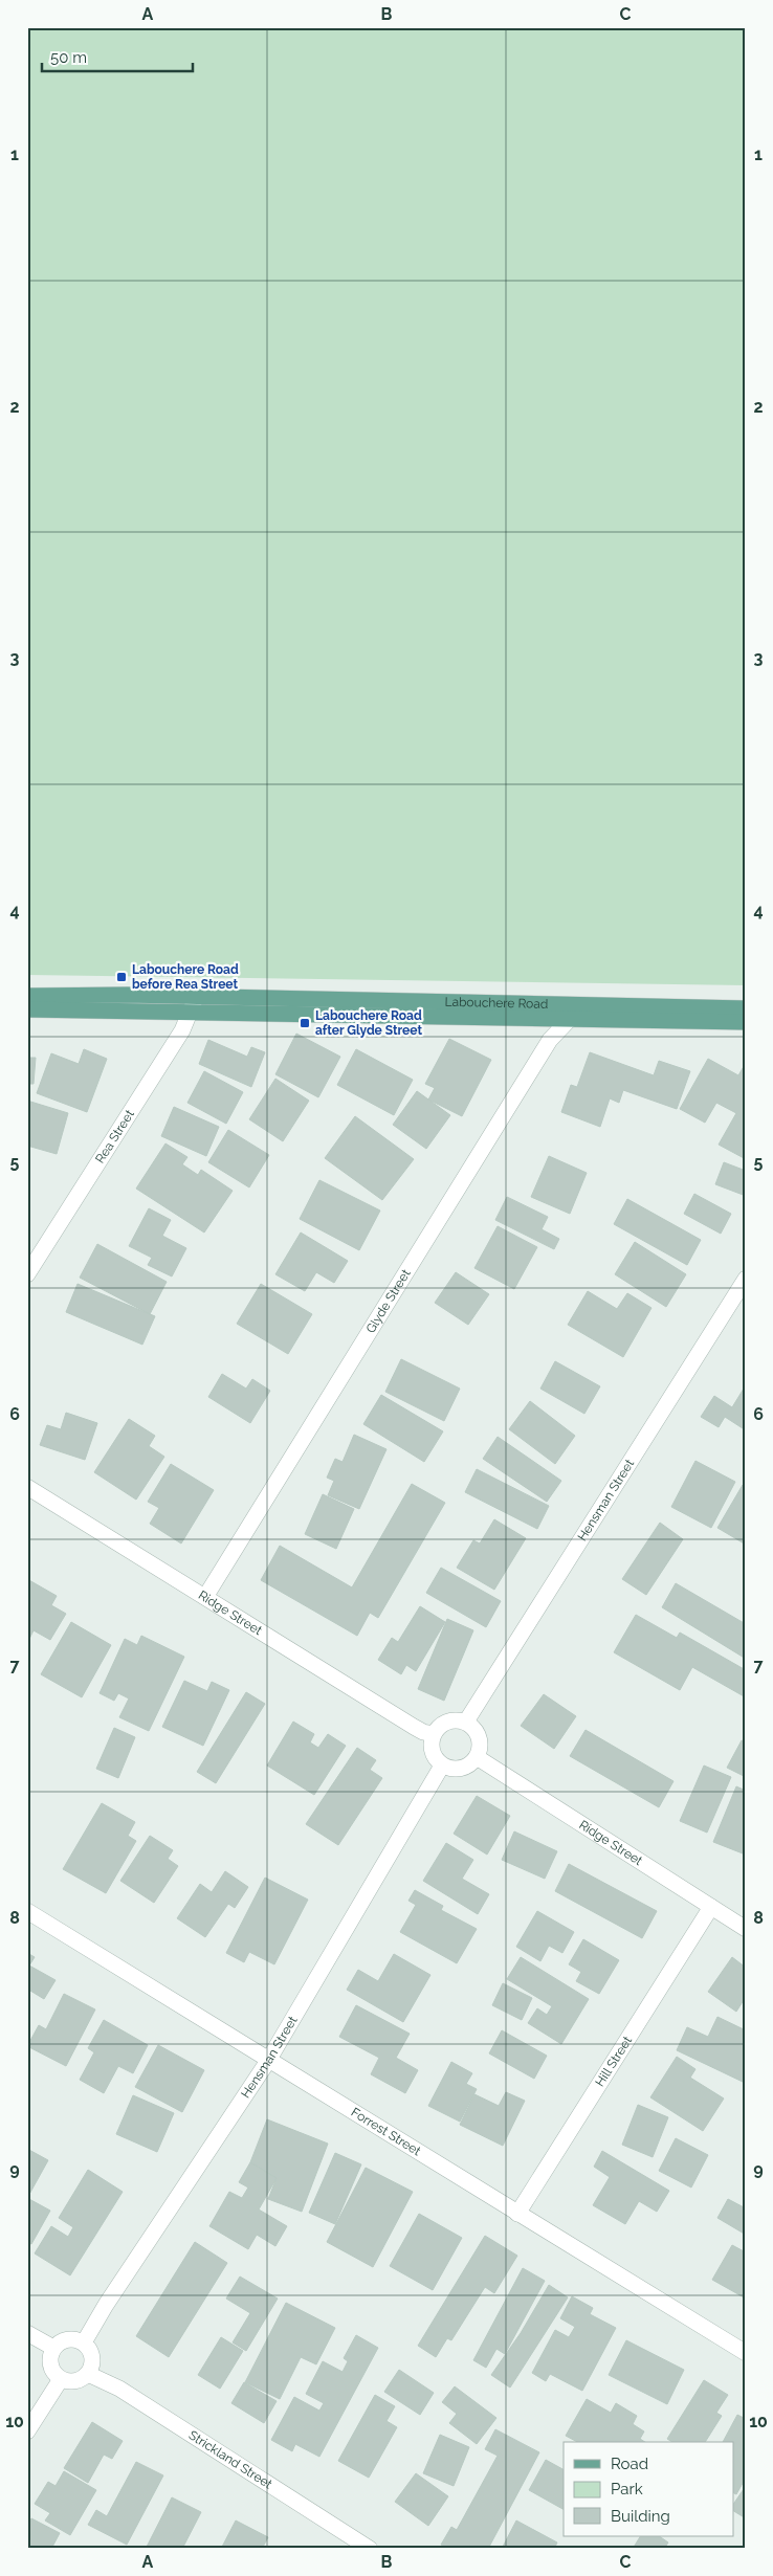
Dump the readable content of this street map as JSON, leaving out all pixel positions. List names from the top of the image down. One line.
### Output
{"streets":{"main road":["Labouchere Road"],"street":["Rea Street","Glyde Street","Hensman Street","Ridge Street","Hill Street","Forrest Street","Strickland Street"]},"crossings":[["Labouchere Road","Rea Street"],["Labouchere Road","Glyde Street"],["Glyde Street","Ridge Street"],["Hensman Street","Ridge Street"],["Hensman Street","Forrest Street"],["Hensman Street","Strickland Street"],["Ridge Street","Hill Street"],["Hill Street","Forrest Street"]],"places":{"transit":["Labouchere Road before Rea Street","Labouchere Road after Glyde Street"]},"legend":["Road","Park","Building"],"scale_bar":"50 m","grid":{"columns":["A","B","C"],"rows":["1","2","3","4","5","6","7","8","9","10"]}}
